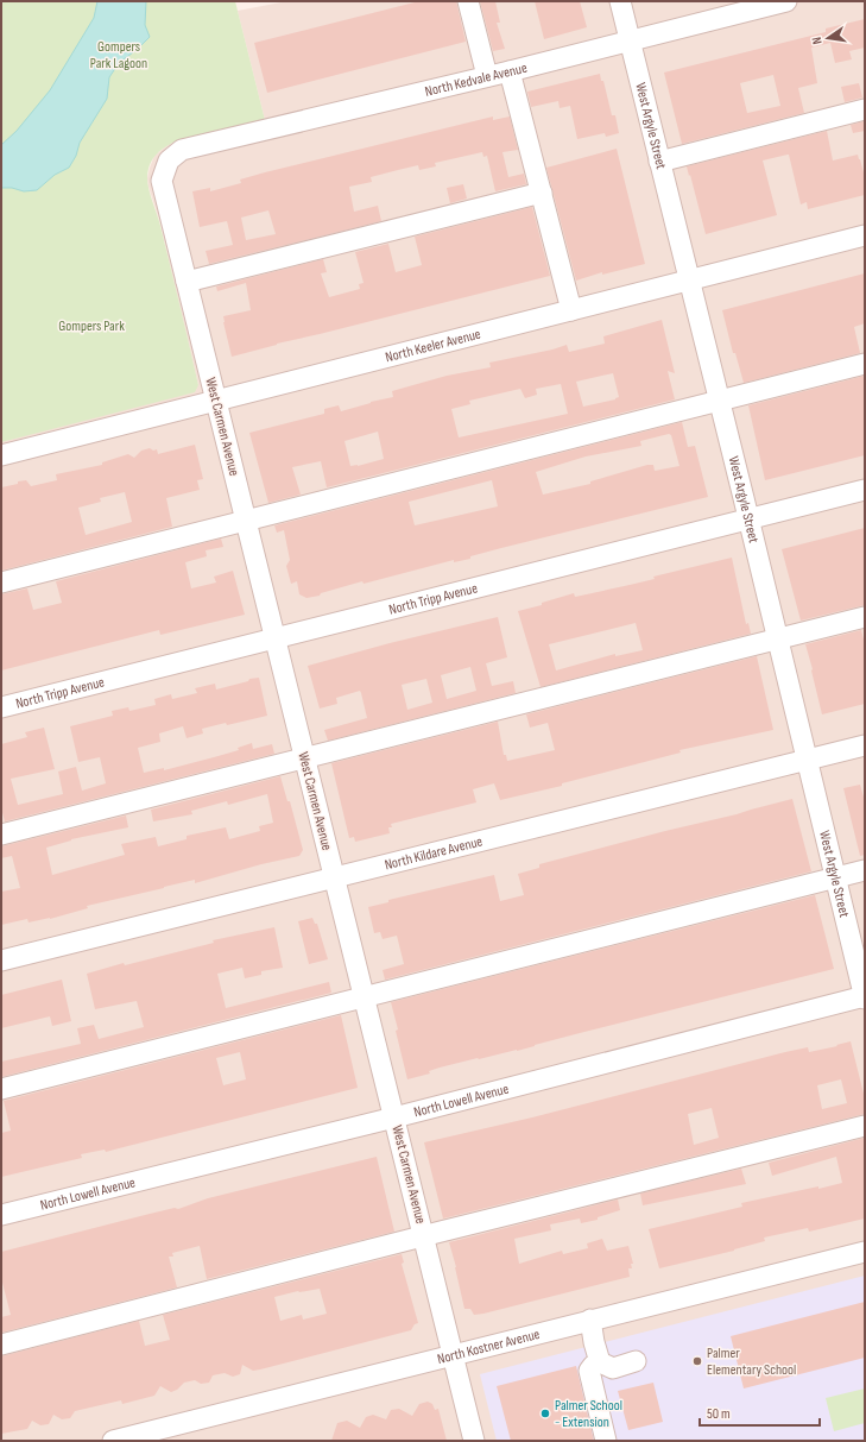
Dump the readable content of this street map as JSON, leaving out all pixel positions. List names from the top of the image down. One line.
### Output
{"streets":{"street":["North Kedvale Avenue","West Argyle Street","North Keeler Avenue","West Carmen Avenue","North Tripp Avenue","North Kildare Avenue","North Lowell Avenue","North Kostner Avenue"]},"crossings":[["North Kedvale Avenue","West Argyle Street"],["North Kedvale Avenue","West Carmen Avenue"],["West Argyle Street","North Keeler Avenue"],["West Argyle Street","North Tripp Avenue"],["West Argyle Street","North Kildare Avenue"],["West Argyle Street","North Lowell Avenue"],["North Keeler Avenue","West Carmen Avenue"],["West Carmen Avenue","North Tripp Avenue"],["West Carmen Avenue","North Kildare Avenue"],["West Carmen Avenue","North Lowell Avenue"],["West Carmen Avenue","North Kostner Avenue"]],"parks":["Gompers Park Lagoon","Gompers Park"],"places":["Palmer Elementary School","Palmer School - Extension"],"scale_bar":"50 m","north":"left"}
